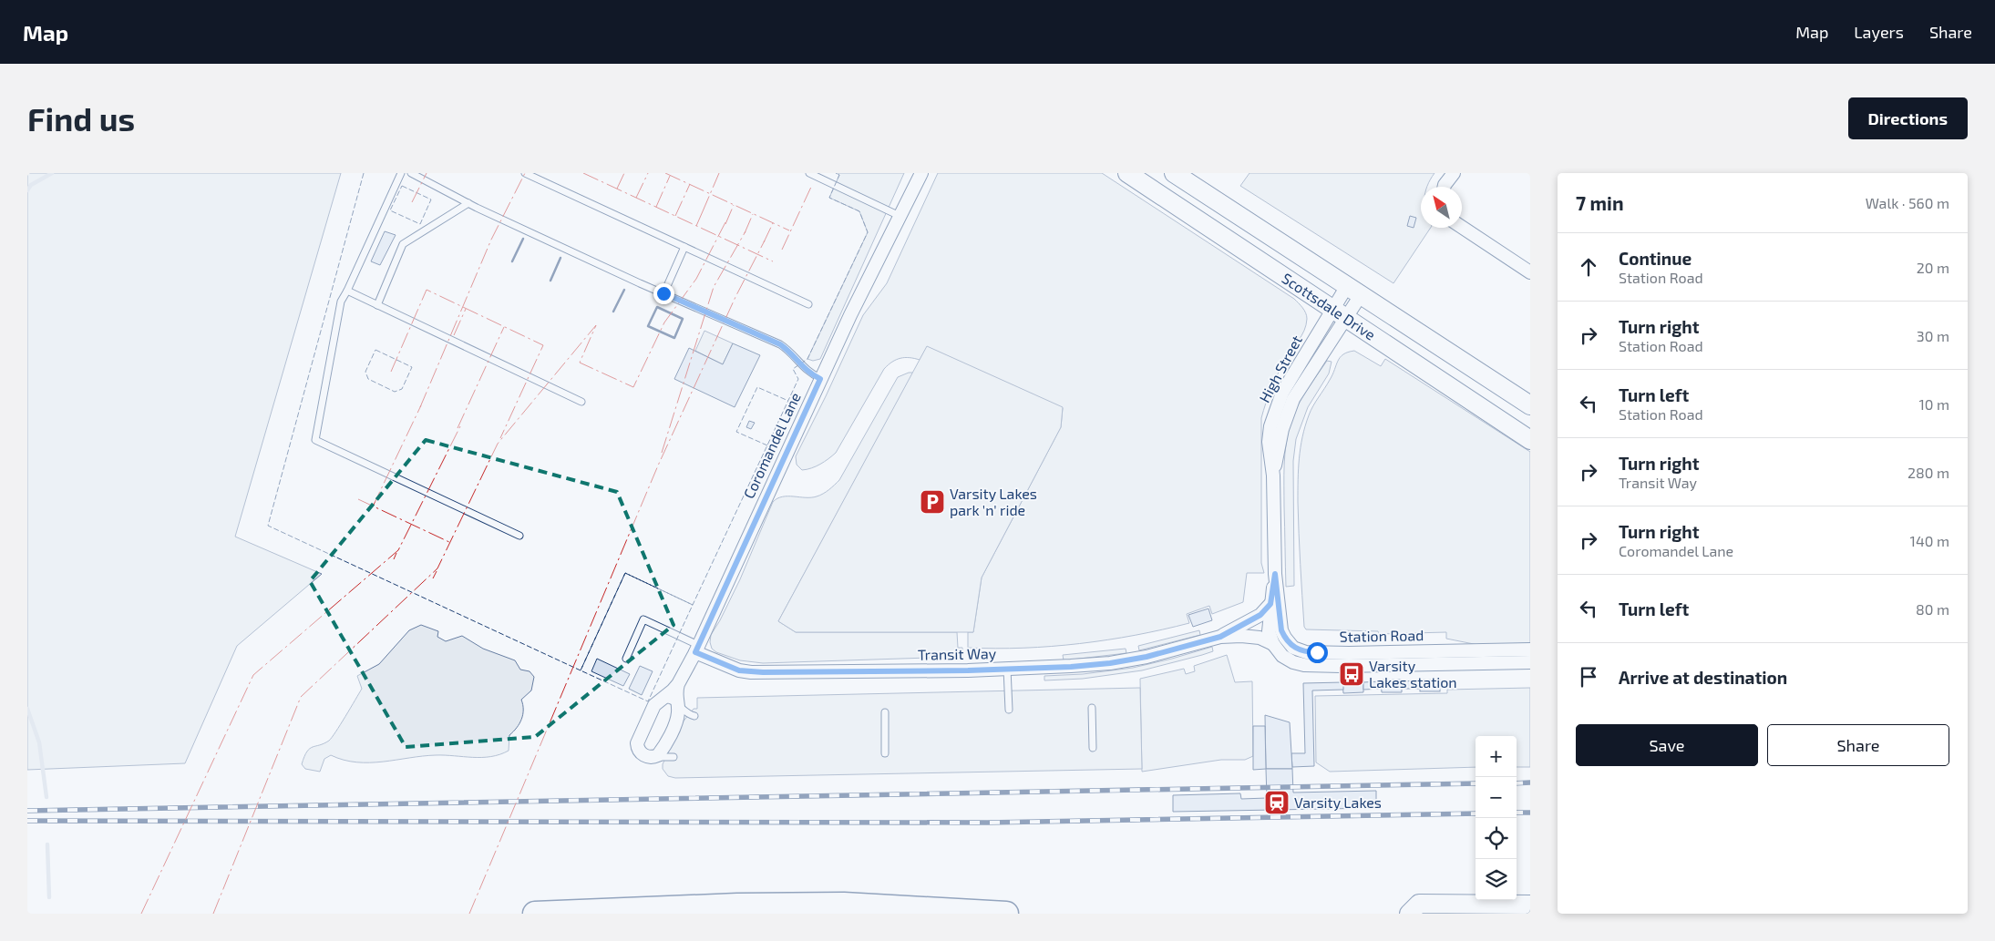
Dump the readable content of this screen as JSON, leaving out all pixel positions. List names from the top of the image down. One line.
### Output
{"streets":{"main road":["Scottsdale Drive"],"street":["High Street","Coromandel Lane","Station Road","Transit Way"]},"crossings":[["Scottsdale Drive","High Street"],["High Street","Station Road"],["Coromandel Lane","Transit Way"],["Station Road","Transit Way"]],"places":{"parking":["Varsity Lakes park 'n' ride"],"bus stop":["Varsity Lakes station"],"station":["Varsity Lakes"]},"north":"top left","page":{"header":"Map","nav":["Map","Layers","Share"],"buttons":["Directions",["Save","Share"]],"title":"Find us","heading":["7 min","Walk · 560 m"],"list":[["Continue","Station Road","20 m"],["Turn right","Station Road","30 m"],["Turn left","Station Road","10 m"],["Turn right","Transit Way","280 m"],["Turn right","Coromandel Lane","140 m"],["Turn left","80 m"],"Arrive at destination"],"map_buttons":["+","−"]}}
